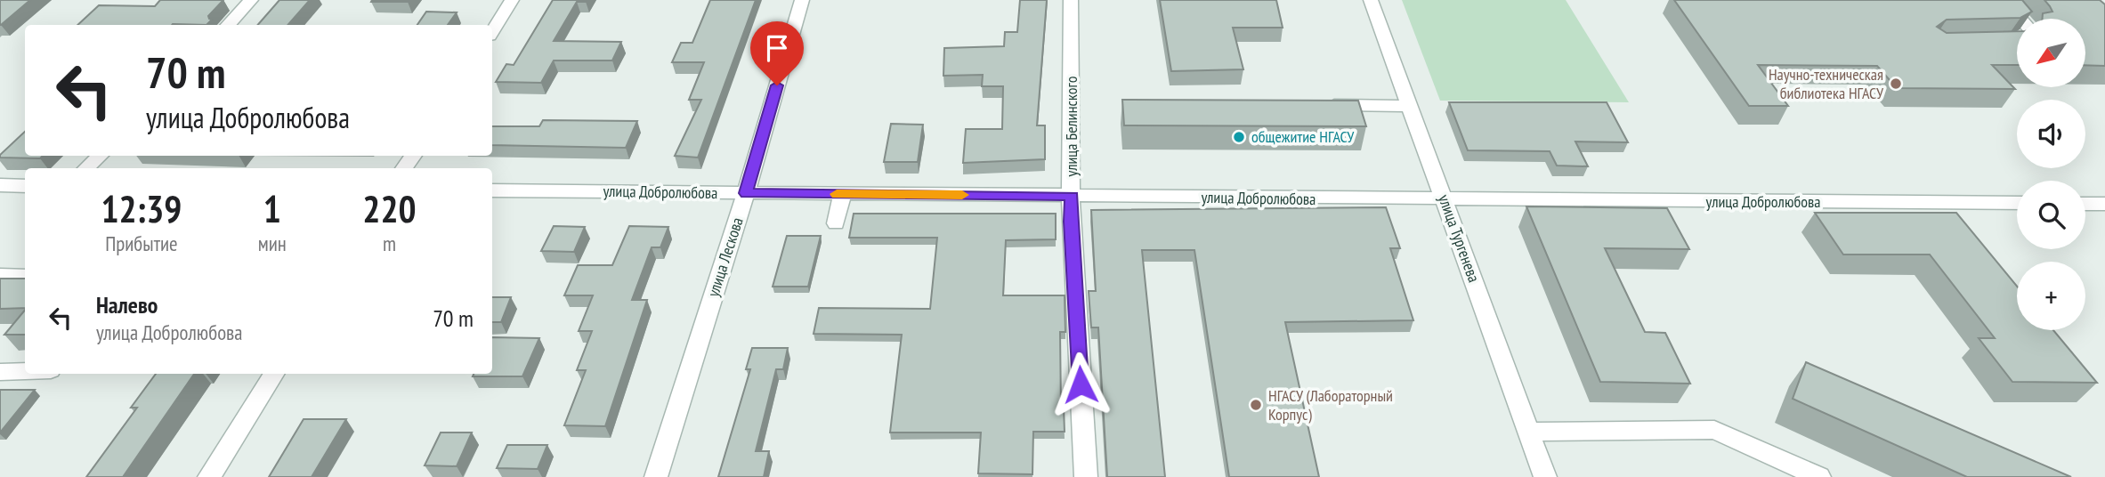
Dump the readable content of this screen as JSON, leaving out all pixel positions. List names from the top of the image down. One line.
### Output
{"streets":{"street":["улица Белинского","улица Добролюбова","улица Тургенева","улица Лескова"]},"crossings":[["улица Белинского","улица Добролюбова"],["улица Добролюбова","улица Тургенева"],["улица Добролюбова","улица Лескова"]],"places":["Научно-техническая библиотека НГАСУ","общежитие НГАСУ","НГАСУ (Лабораторный Корпус)"],"north":"bottom left","page":{"map_buttons":"+","turn":["70 m","улица Добролюбова"],"eta":["12:39","Прибытие","1","мин","220","m"],"list":[{"name":"Налево","note":"улица Добролюбова","value":"70 m"}]}}
